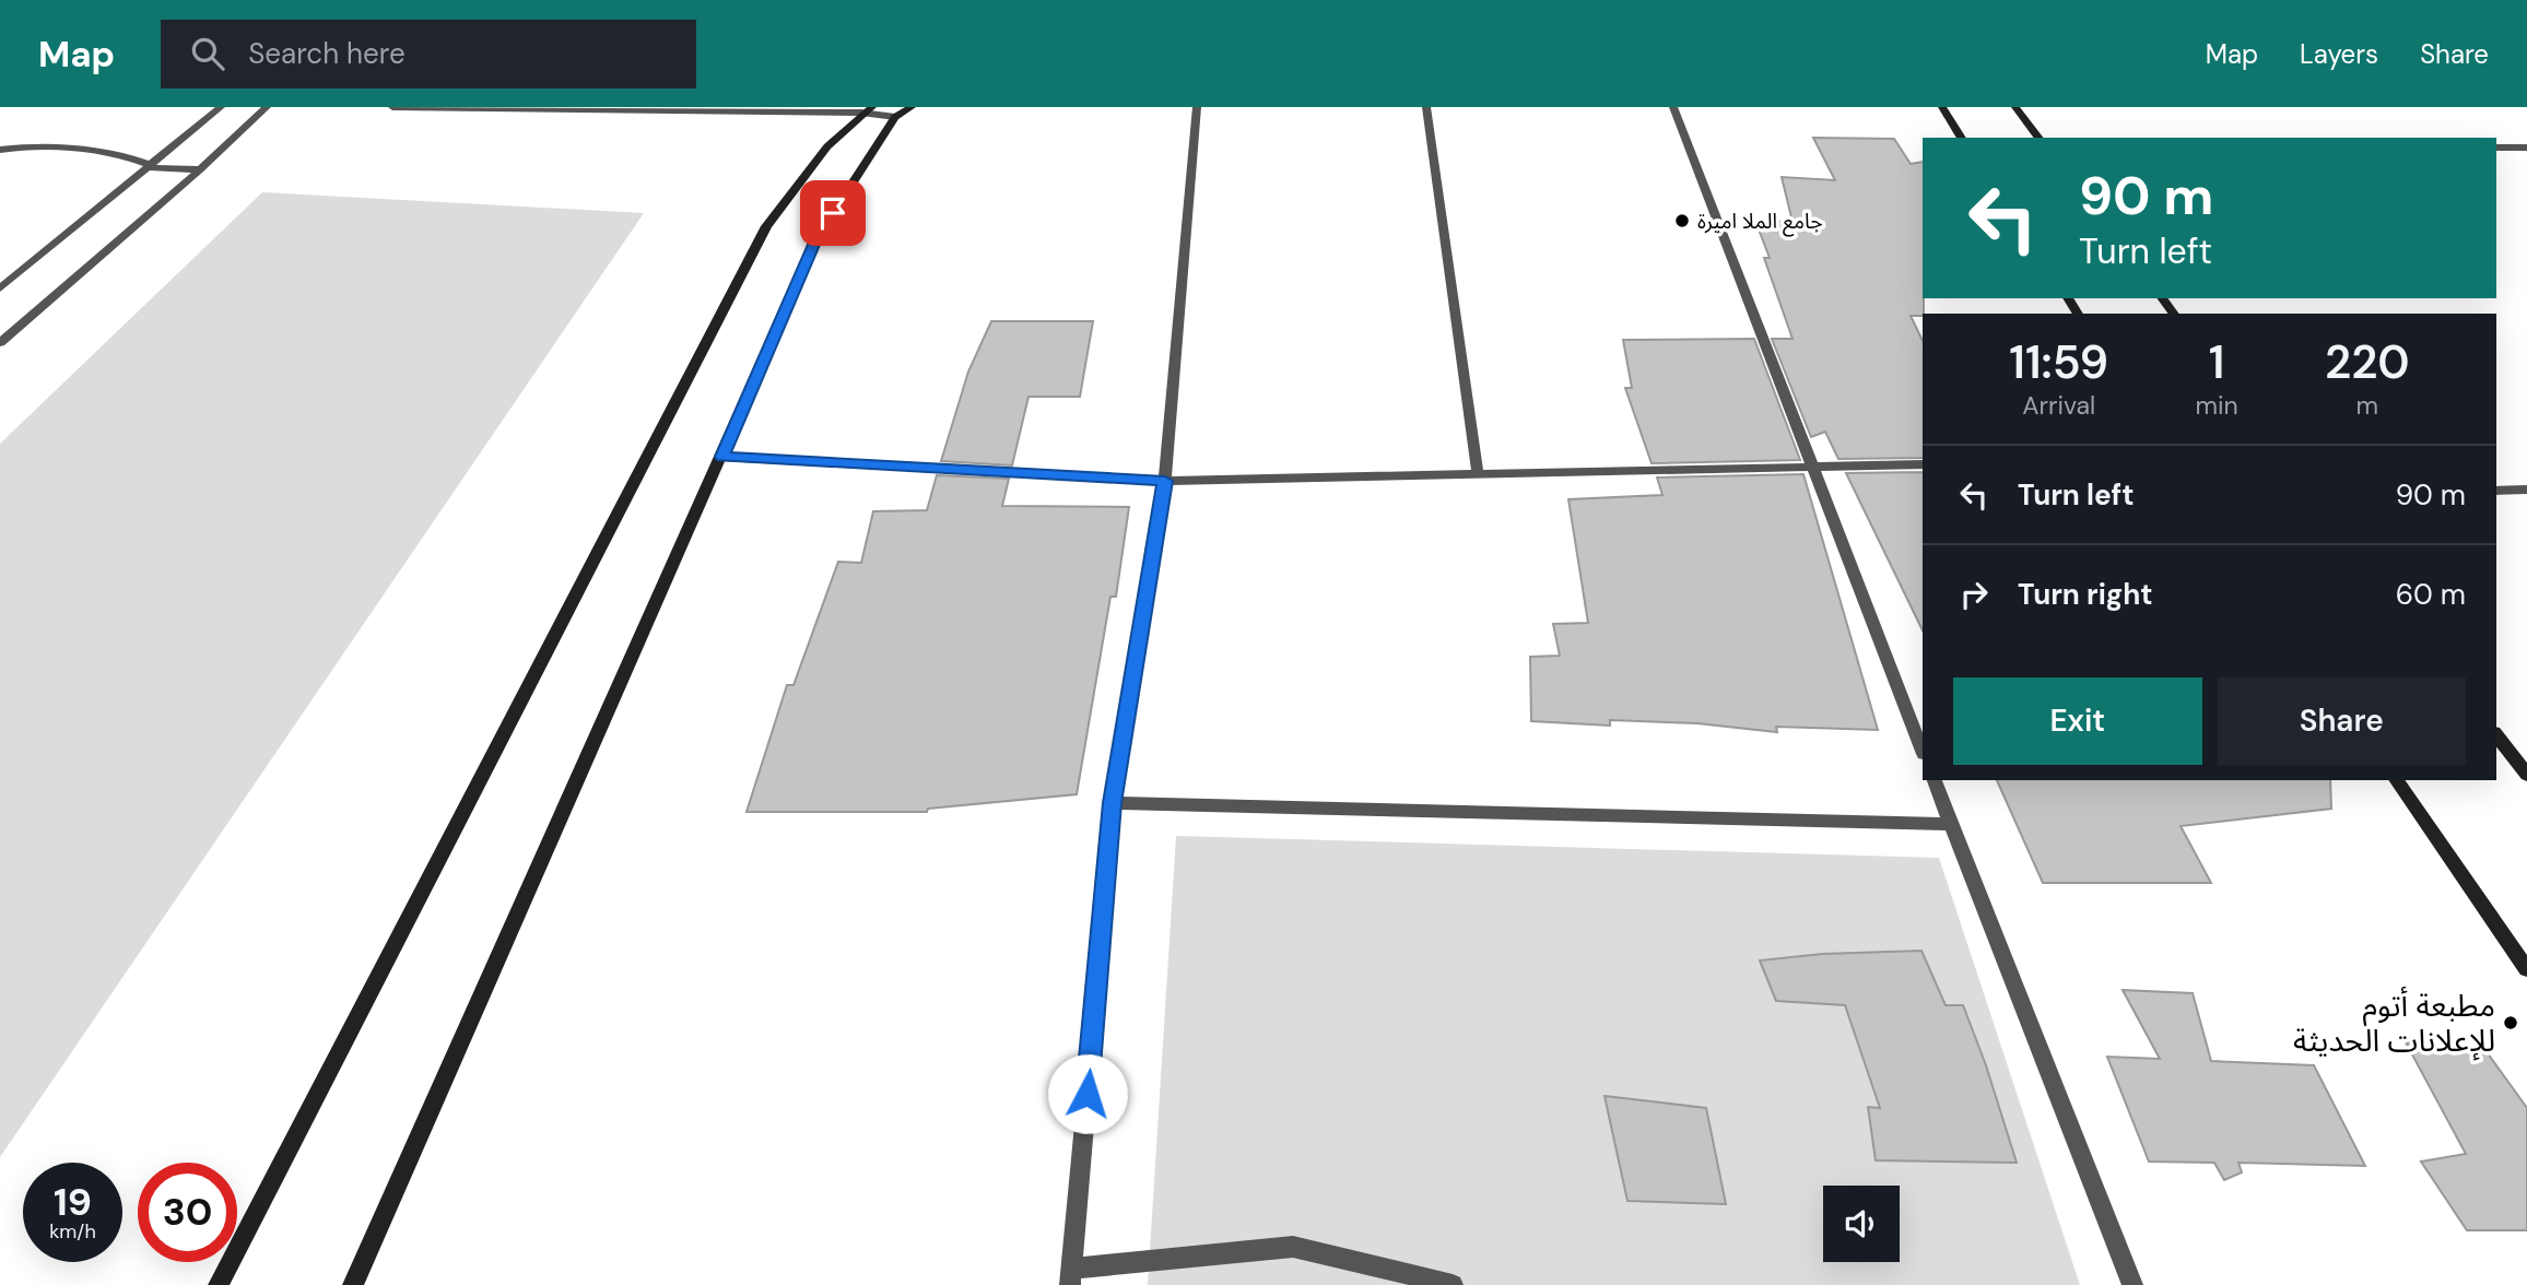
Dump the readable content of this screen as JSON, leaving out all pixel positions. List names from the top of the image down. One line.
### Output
{"places":["جامع الملا اميرة","مطبعة أتوم للإعلانات الحديثة"],"page":{"header":"Map","search":"Search here","nav":["Map","Layers","Share"],"turn":["90 m","Turn left"],"eta":["11:59","Arrival","1","min","220","m"],"list":[{"name":"Turn left","value":"90 m"},{"name":"Turn right","value":"60 m"}],"buttons":["Exit","Share"],"speed":"19 km/h","limit":"30"}}
